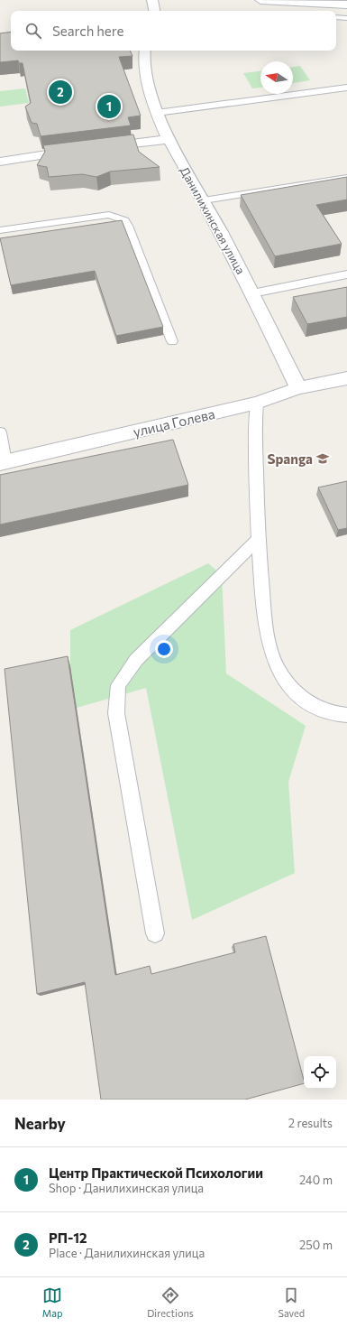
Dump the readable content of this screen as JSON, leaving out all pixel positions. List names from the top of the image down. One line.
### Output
{"streets":{"street":["Данилихинская улица","улица Голева"]},"crossings":[["Данилихинская улица","улица Голева"]],"places":{"school or university":["Spanga"]},"north":"left","page":{"search":"Search here","pins":["2","1"],"heading":["Nearby","2 results"],"list":[{"mark":"1","name":"Центр Практической Психологии","note":"Shop · Данилихинская улица","value":"240 m"},{"mark":"2","name":"РП-12","note":"Place · Данилихинская улица","value":"250 m"}],"nav":["Map","Directions","Saved"]}}
